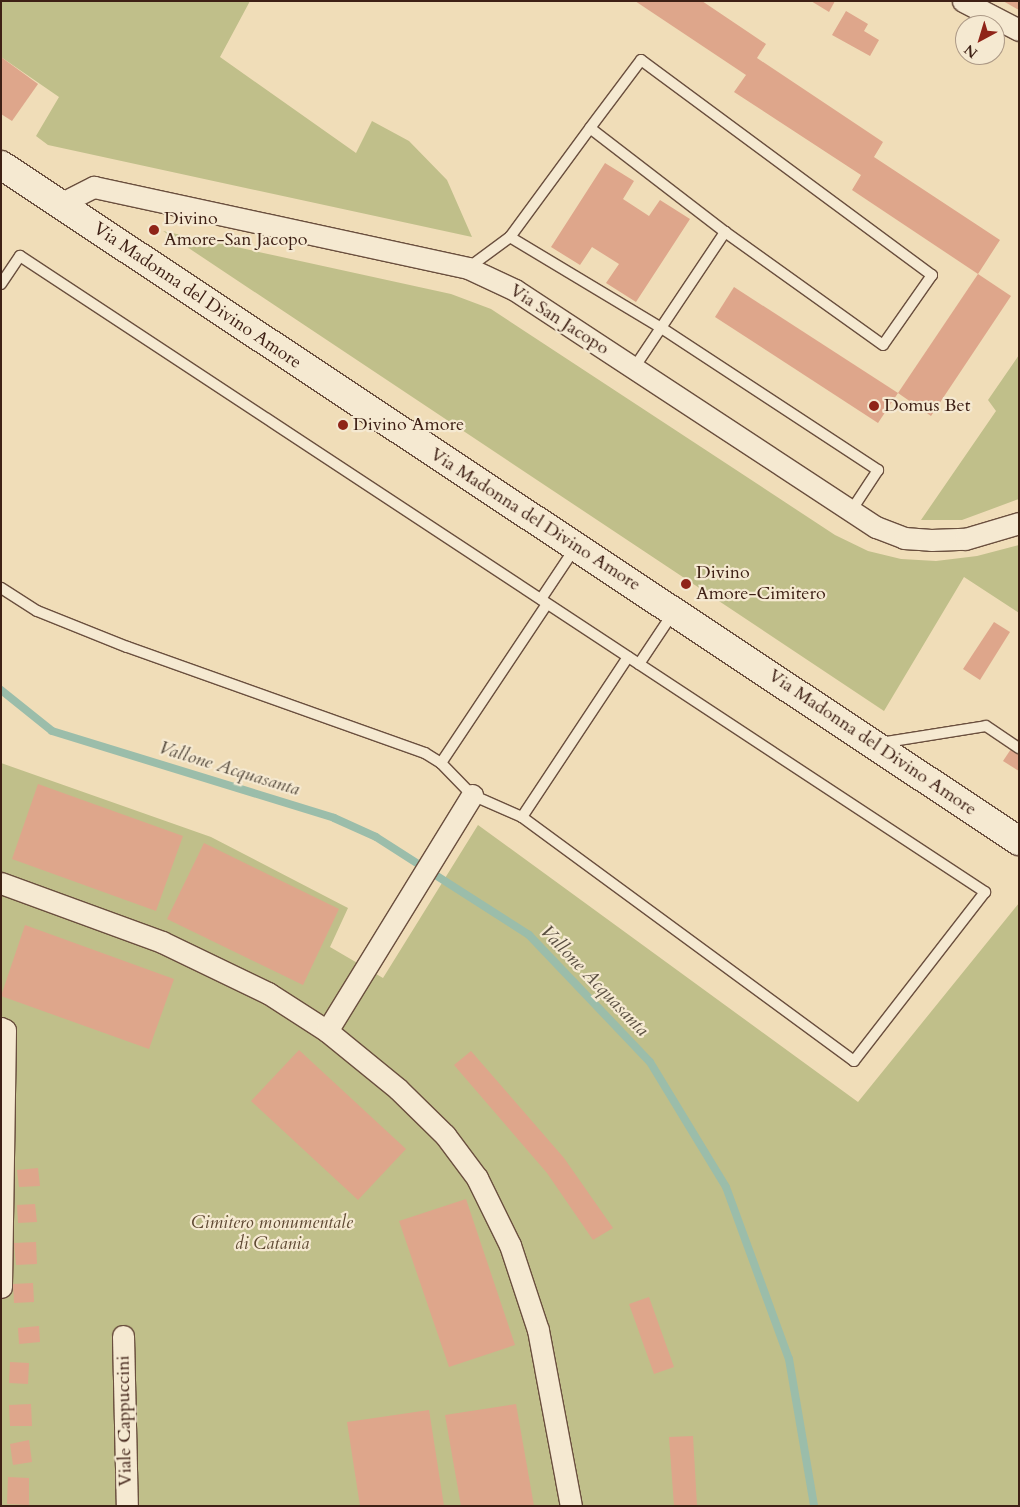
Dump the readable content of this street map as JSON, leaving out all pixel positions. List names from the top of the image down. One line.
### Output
{"streets":{"main road":["Via Madonna del Divino Amore"],"street":["Via San Jacopo","Viale Cappuccini"]},"crossings":[["Via Madonna del Divino Amore","Via San Jacopo"]],"water":["Vallone Acquasanta"],"parks":["Cimitero monumentale di Catania"],"places":["Divino Amore-San Jacopo","Domus Bet","Divino Amore","Divino Amore-Cimitero"],"north":"bottom left"}
